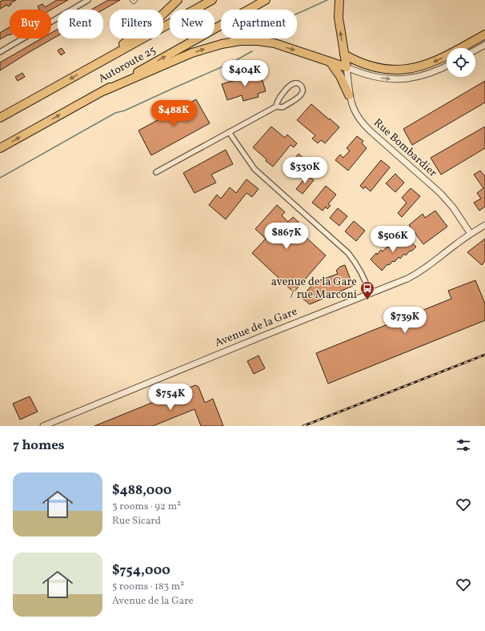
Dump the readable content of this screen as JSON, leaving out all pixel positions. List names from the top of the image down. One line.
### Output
{"streets":{"highway":["Autoroute 25"],"street":["Rue Bombardier","Avenue de la Gare"]},"crossings":[["Rue Bombardier","Avenue de la Gare"]],"places":{"bus stop":["avenue de la Gare / rue Marconi"]},"page":{"chip":["Buy","Rent","Filters","New","Apartment"],"price":["$404K","$488K","$330K","$867K","$506K","$739K","$754K"],"heading":"7 homes","list":[{"name":"$488,000","note":"3 rooms · 92 m² · Rue Sicard"},{"name":"$754,000","note":"5 rooms · 183 m² · Avenue de la Gare"}]}}
